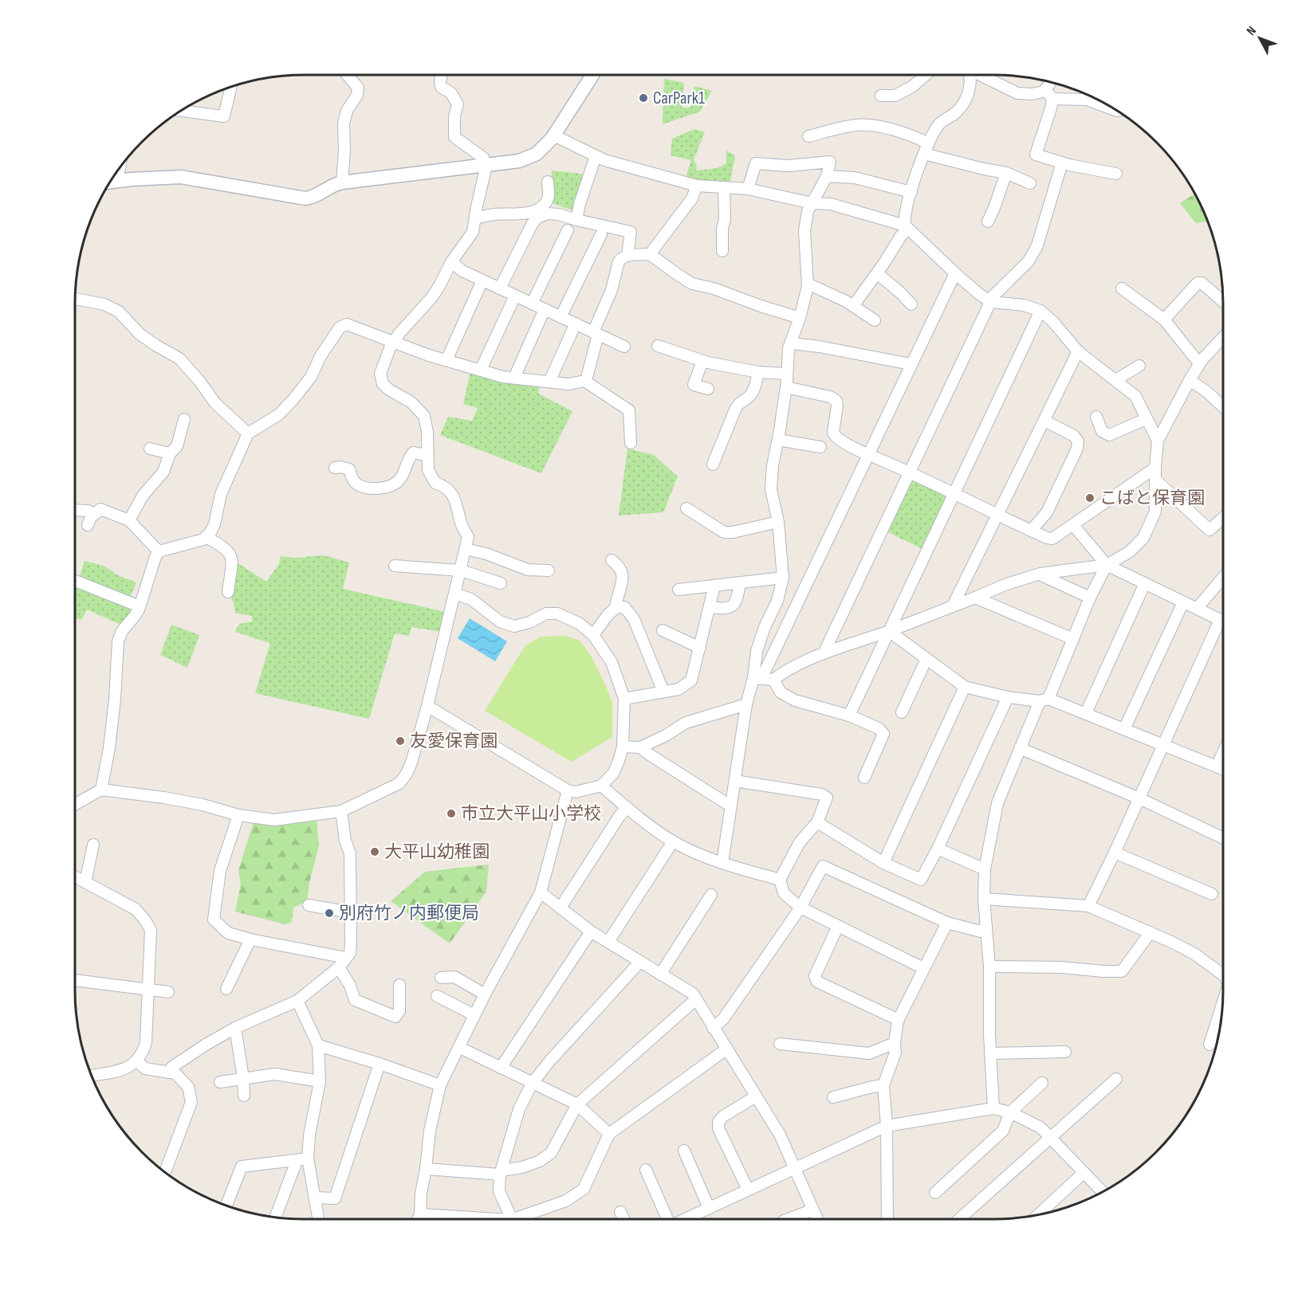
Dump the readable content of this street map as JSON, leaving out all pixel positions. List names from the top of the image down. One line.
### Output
{"places":["CarPark1","こばと保育園","友愛保育園","市立大平山小学校","大平山幼稚園","別府竹ノ内郵便局"],"north":"top left"}
